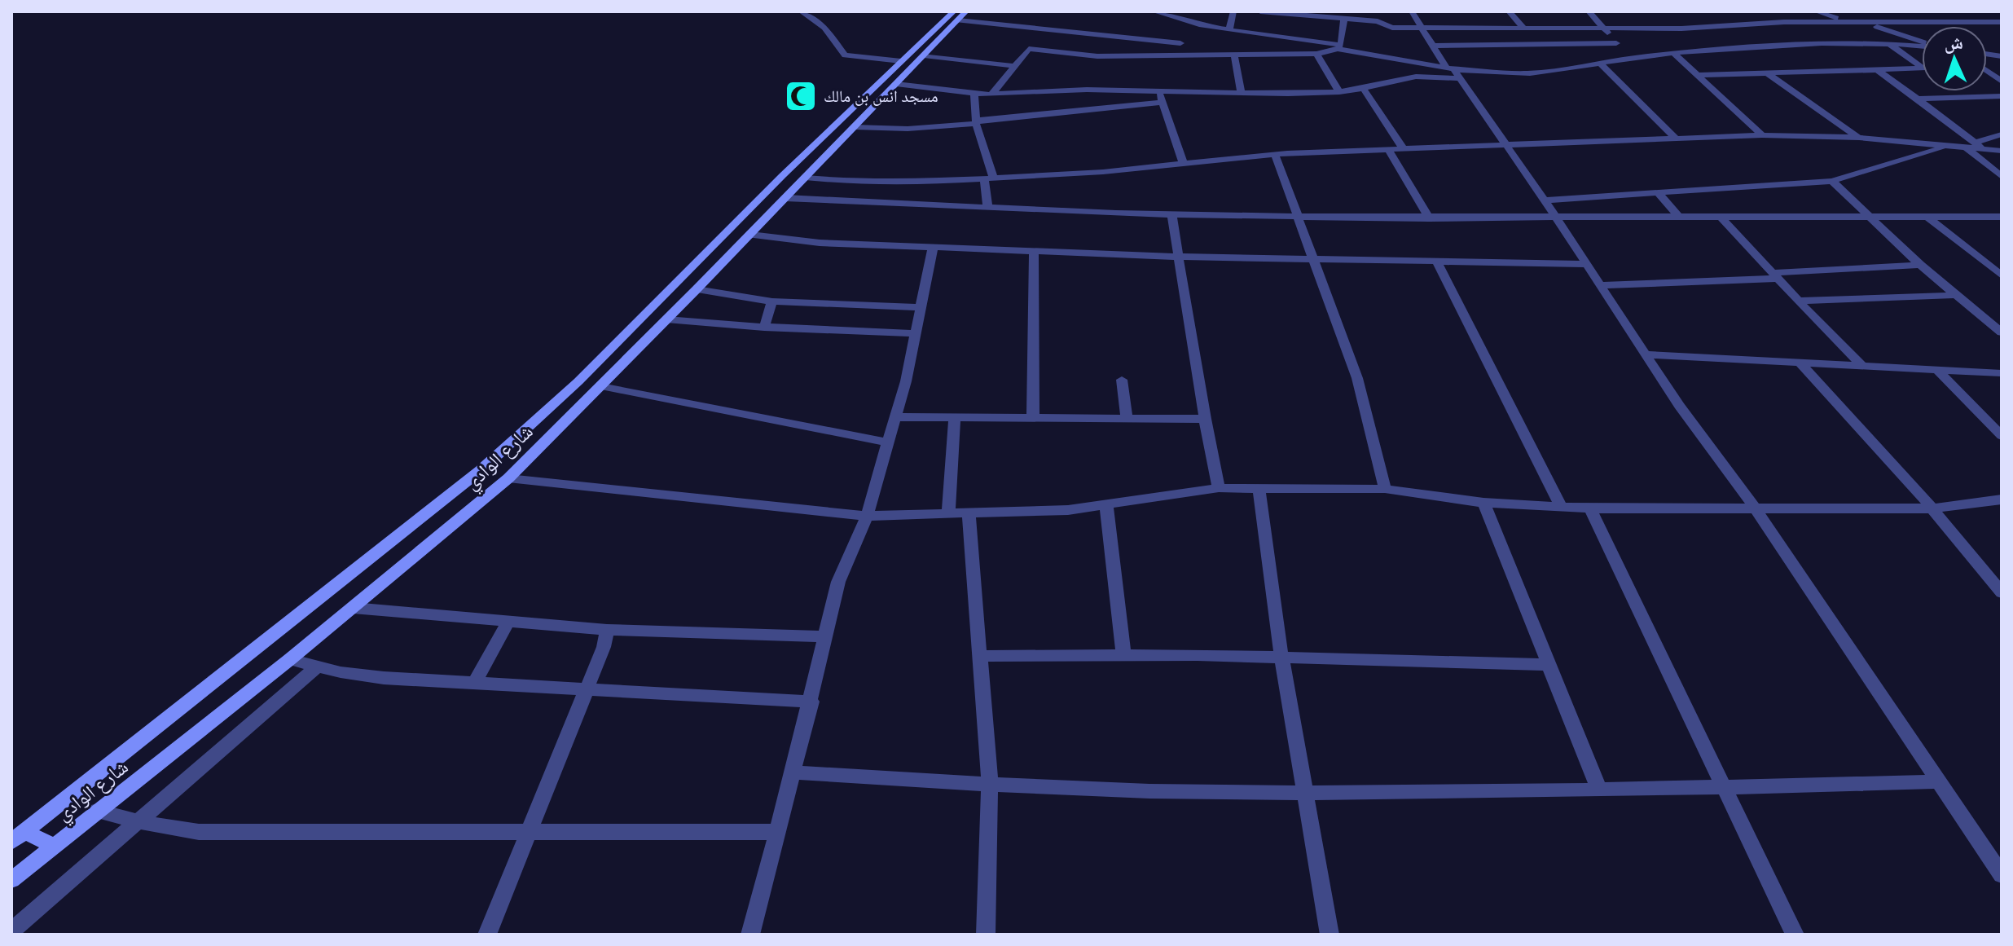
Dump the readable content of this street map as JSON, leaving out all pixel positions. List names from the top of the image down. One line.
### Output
{"streets":{"main road":["شارع الوادي"]},"places":{"mosque":["مسجد انس بن مالك"]},"north":"top"}
